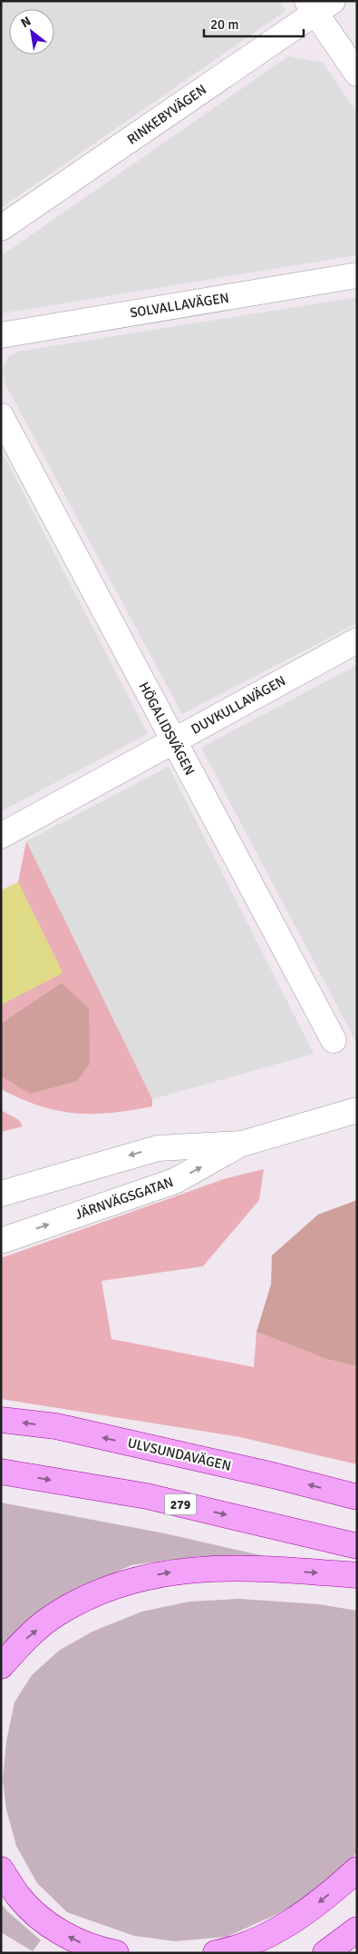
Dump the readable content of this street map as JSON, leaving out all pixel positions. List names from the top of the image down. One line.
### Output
{"streets":{"main road":["ULVSUNDAVÄGEN","279"],"street":["RINKEBYVÄGEN","SOLVALLAVÄGEN","DUVKULLAVÄGEN","HÖGALIDSVÄGEN","JÄRNVÄGSGATAN"]},"crossings":[["DUVKULLAVÄGEN","HÖGALIDSVÄGEN"]],"scale_bar":"20 m","north":"top left"}
